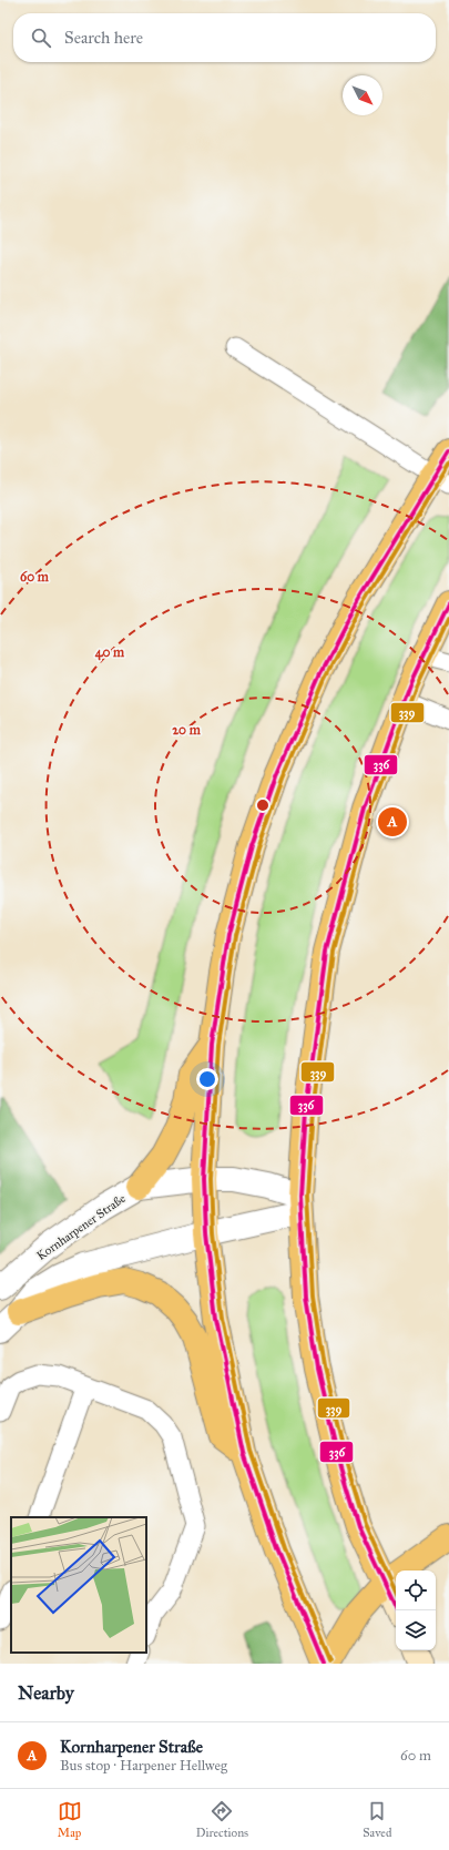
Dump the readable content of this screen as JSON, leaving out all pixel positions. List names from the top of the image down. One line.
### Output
{"streets":{"street":["Kornharpener Straße"]},"lines":["transit line 336","transit line 339"],"north":"bottom right","page":{"search":"Search here","pins":"A","heading":"Nearby","list":[{"mark":"A","name":"Kornharpener Straße","note":"Bus stop · Harpener Hellweg","value":"60 m"}],"nav":["Map","Directions","Saved"]},"rings":["60 m","40 m","20 m"]}
